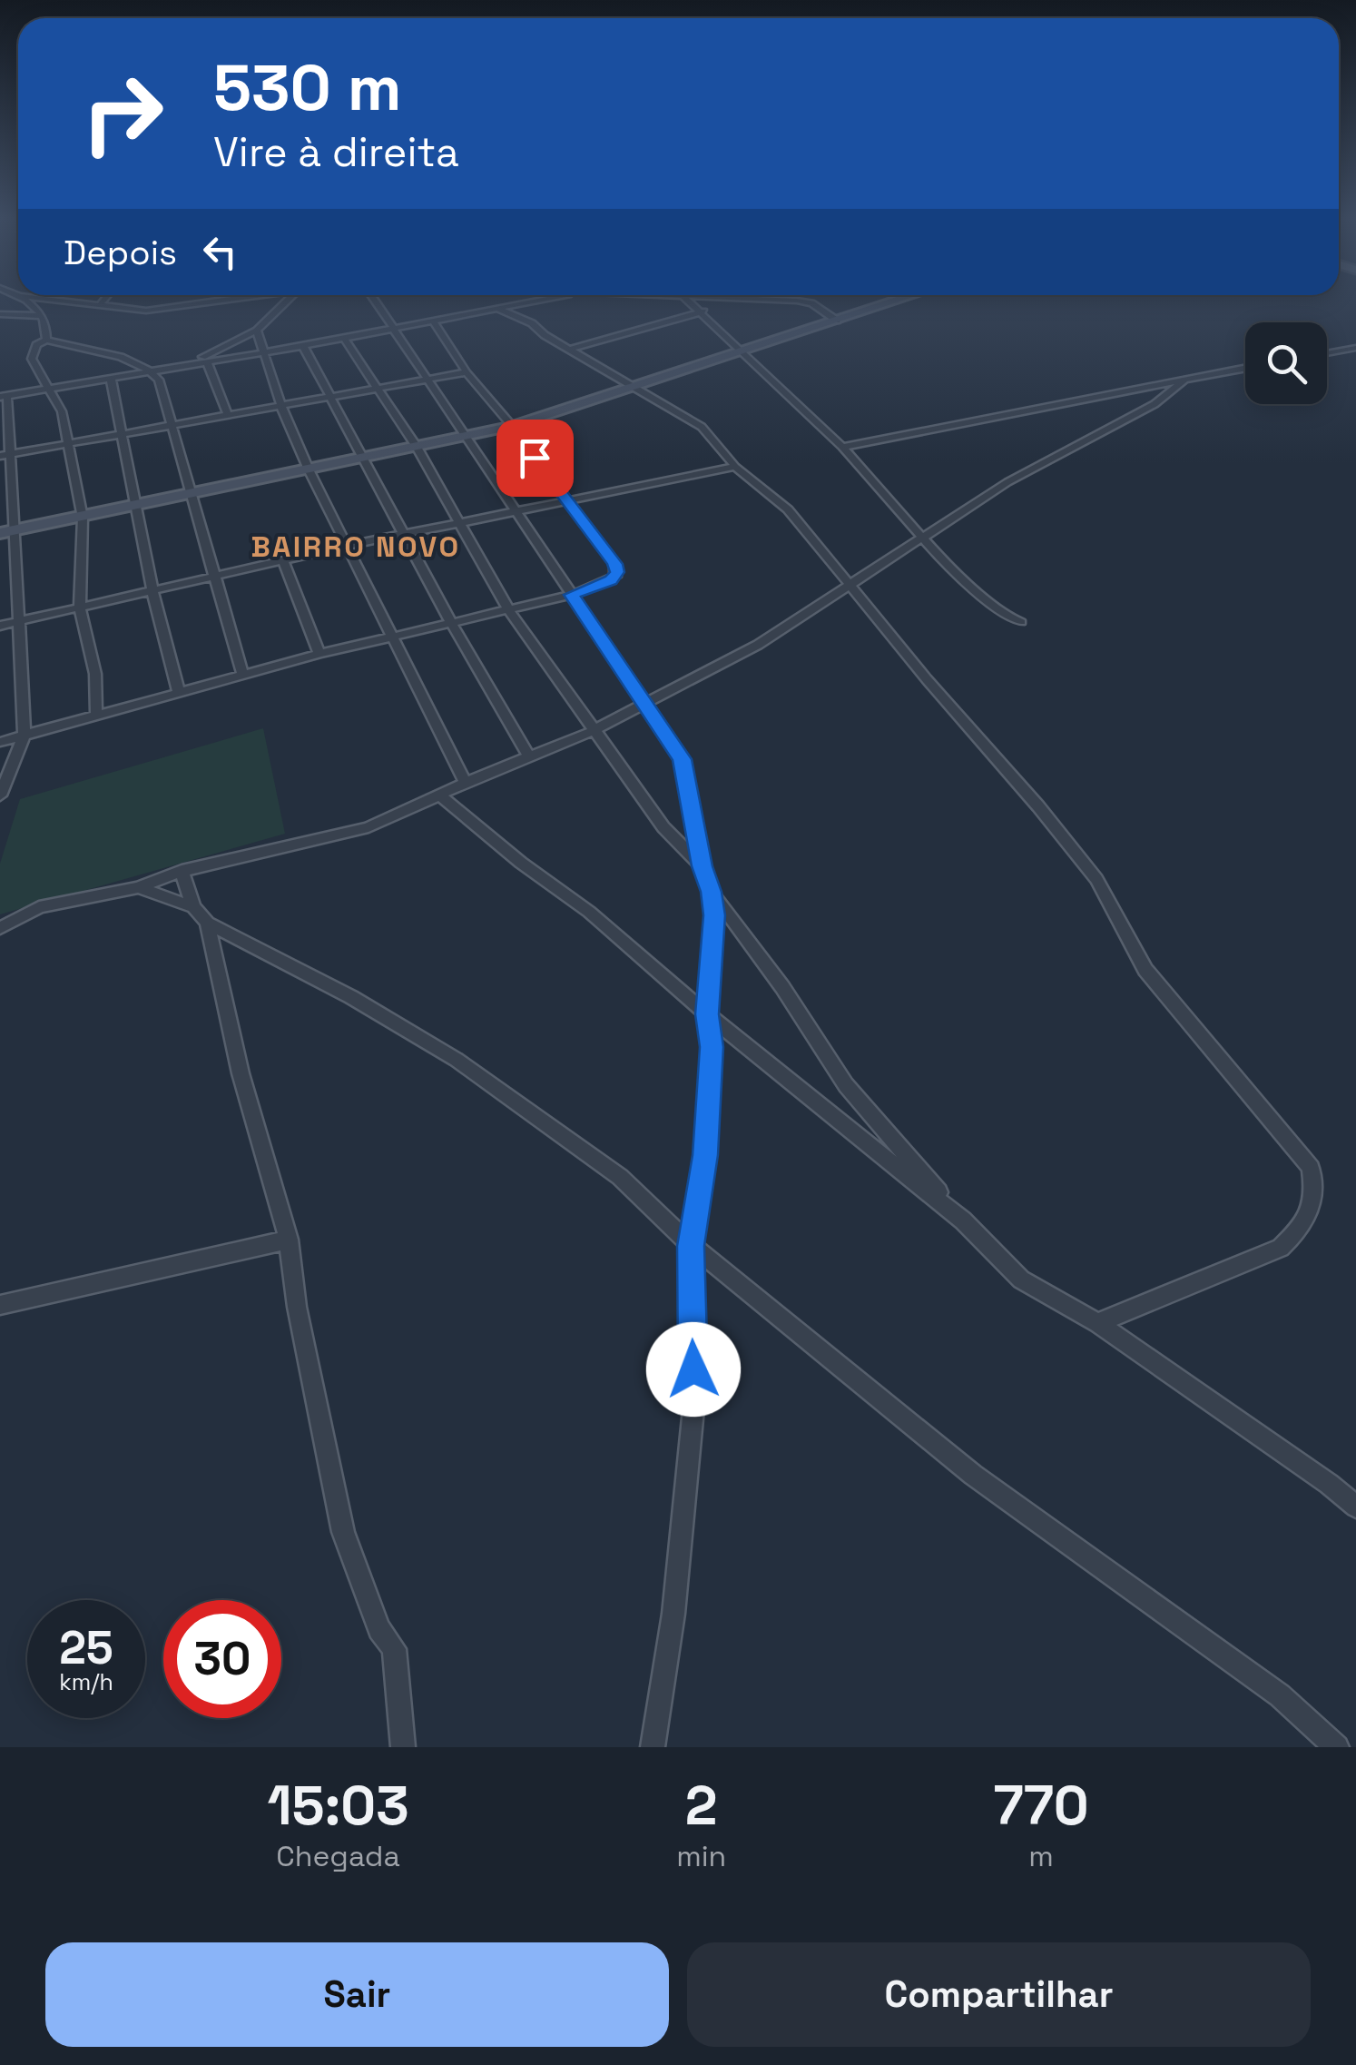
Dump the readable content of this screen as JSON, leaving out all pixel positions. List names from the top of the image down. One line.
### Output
{"districts":["BAIRRO NOVO"],"page":{"turn":["530 m","Vire à direita"],"then":"Depois","speed":"25 km/h","limit":"30","eta":["15:03","Chegada","2","min","770","m"],"buttons":["Sair","Compartilhar"]}}
